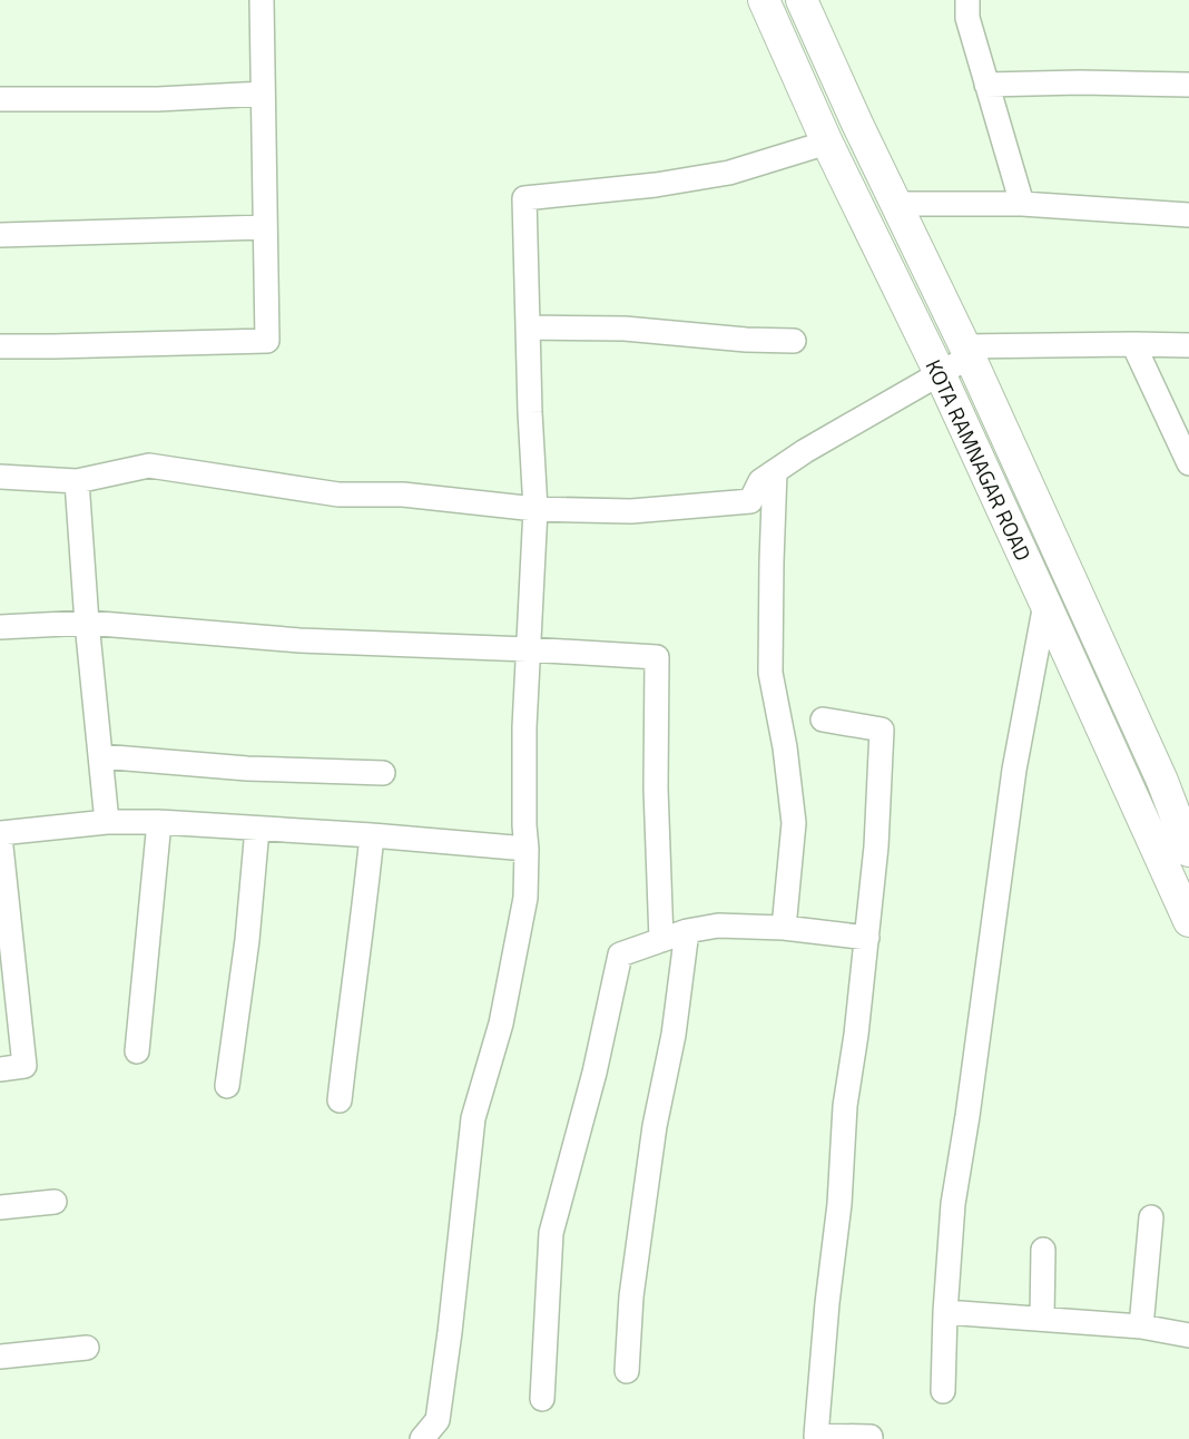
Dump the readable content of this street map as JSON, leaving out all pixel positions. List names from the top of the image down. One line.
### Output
{"streets":{"street":["KOTA RAMNAGAR ROAD"]}}
